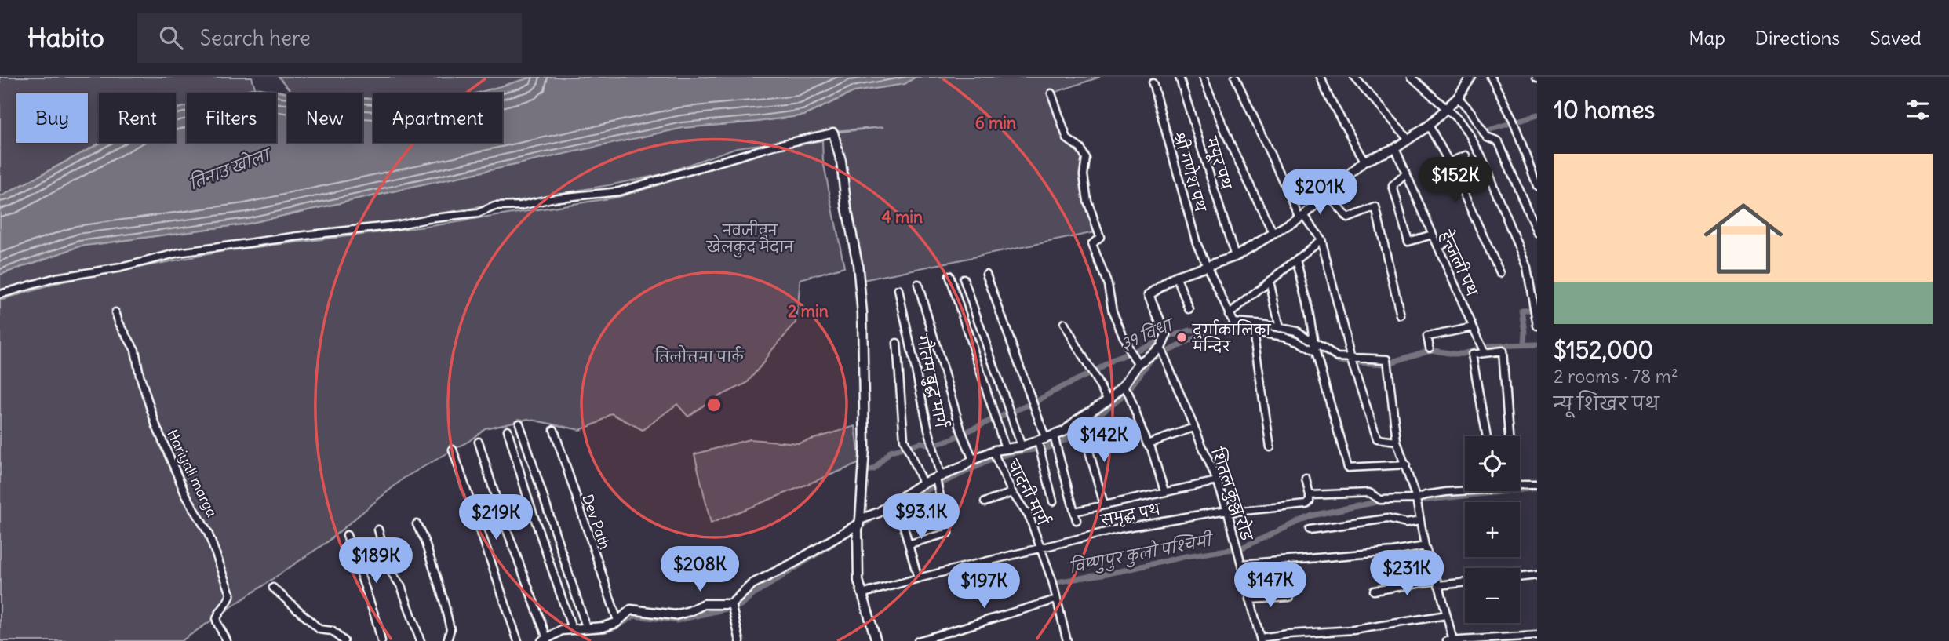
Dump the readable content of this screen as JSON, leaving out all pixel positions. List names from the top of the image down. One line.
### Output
{"streets":{"street":["मयूर पथ","श्री गणेश पथ","हेन्जली पथ","गौतम बुद्ध मार्ग","Hariyali marga","चादनी मार्ग","शितल कुञ्ज रोड","समृद्ध पथ","Dev Path"]},"crossings":[["चादनी मार्ग","समृद्ध पथ"],["शितल कुञ्ज रोड","समृद्ध पथ"]],"water":["तिनाउ खोला","३१ विधा","विष्णुपुर कुलो पश्चिमी"],"parks":["नवजीवन खेलकुद मैदान","तिलोत्तमा पार्क"],"places":["दुर्गाकालिका मन्दिर"],"page":{"header":"Habito","search":"Search here","nav":["Map","Directions","Saved"],"heading":"10 homes","chip":["Buy","Rent","Filters","New","Apartment"],"list":[{"name":"$152,000","note":"2 rooms · 78 m² · न्यू शिखर पथ"}],"price":["$152K","$201K","$142K","$93.1K","$219K","$189K","$208K","$231K","$147K","$197K"],"map_buttons":["+","−"]},"rings":["6 min","4 min","2 min"]}
